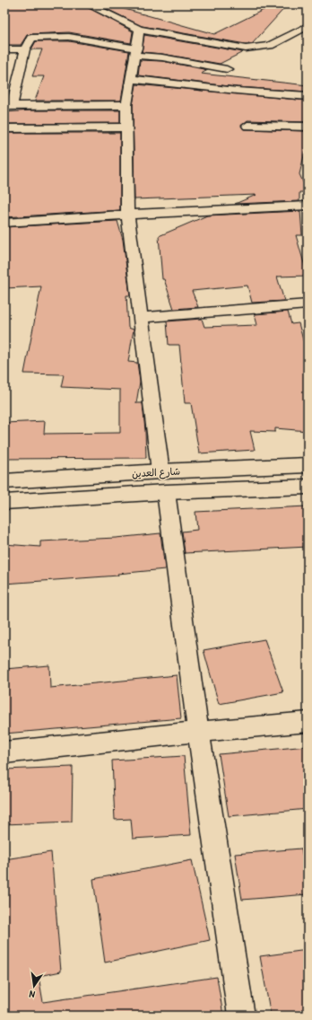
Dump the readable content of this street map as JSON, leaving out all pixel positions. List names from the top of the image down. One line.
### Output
{"streets":{"main road":["شارع العدين"]},"north":"bottom"}
